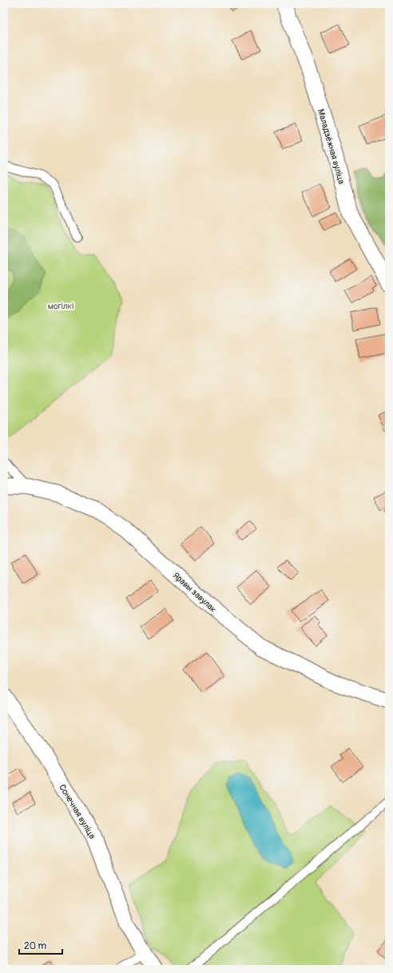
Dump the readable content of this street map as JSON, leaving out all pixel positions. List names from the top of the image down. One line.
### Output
{"streets":{"street":["Маладзёжная вуліца","Яравы завулак","Сонечная вуліца"]},"parks":["могілкі"],"scale_bar":"20 m"}
